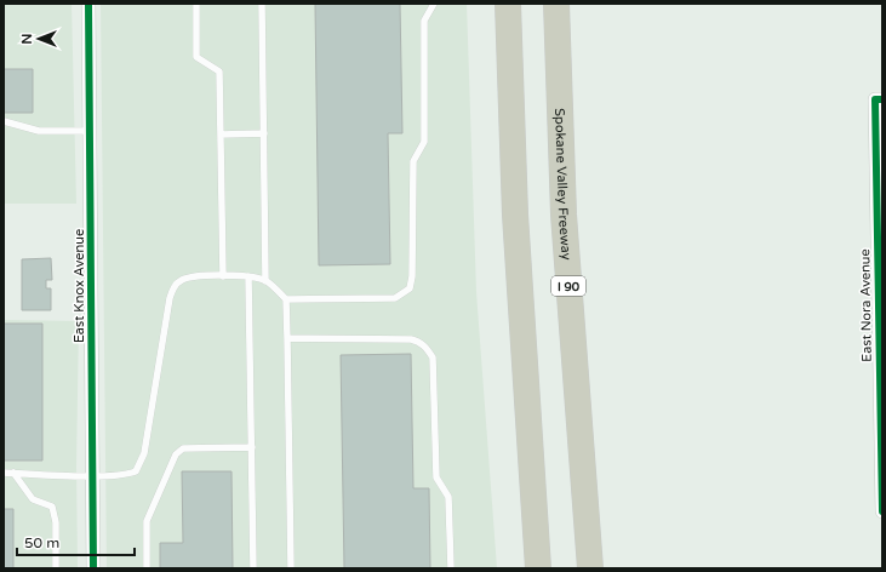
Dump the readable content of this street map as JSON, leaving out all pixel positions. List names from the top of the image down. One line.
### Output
{"streets":{"highway":["Spokane Valley Freeway","I 90"],"street":["East Knox Avenue","East Nora Avenue"]},"scale_bar":"50 m","north":"left"}
